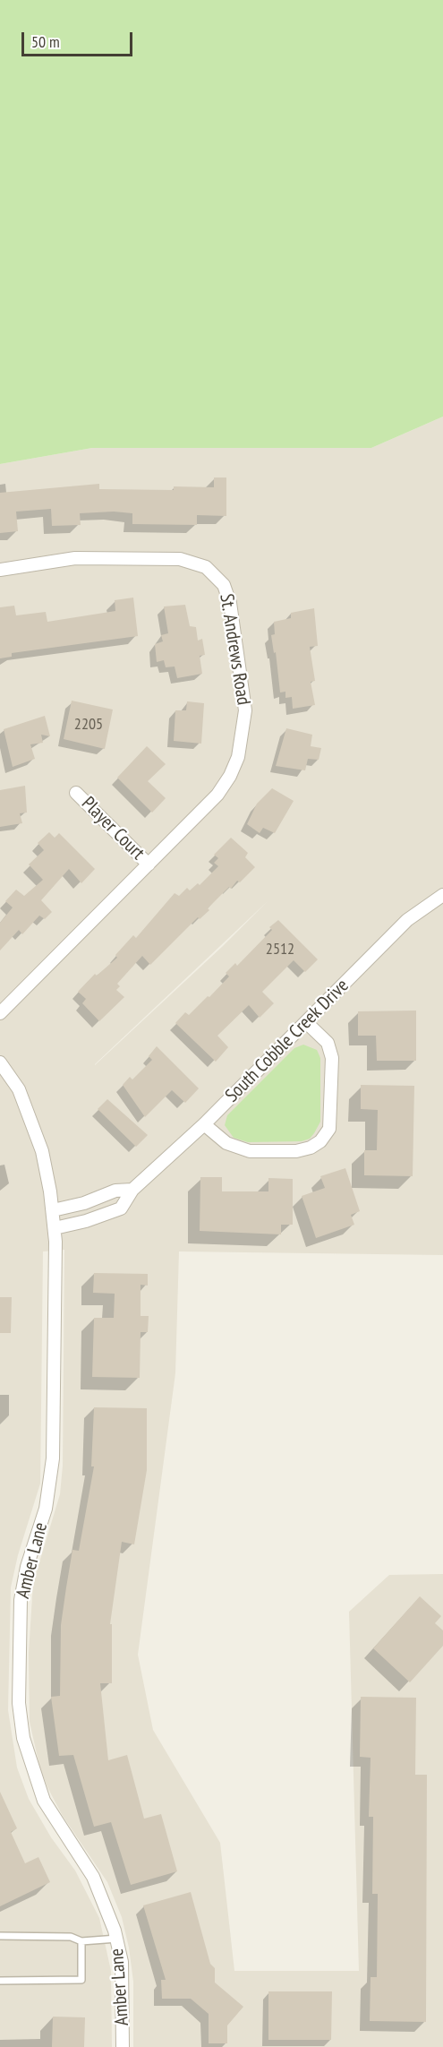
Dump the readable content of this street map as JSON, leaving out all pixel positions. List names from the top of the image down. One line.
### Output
{"streets":{"street":["St. Andrews Road","Player Court","South Cobble Creek Drive","Amber Lane"]},"crossings":[["St. Andrews Road","Player Court"],["South Cobble Creek Drive","Amber Lane"]],"house_numbers":["2205","2512"],"scale_bar":"50 m"}
